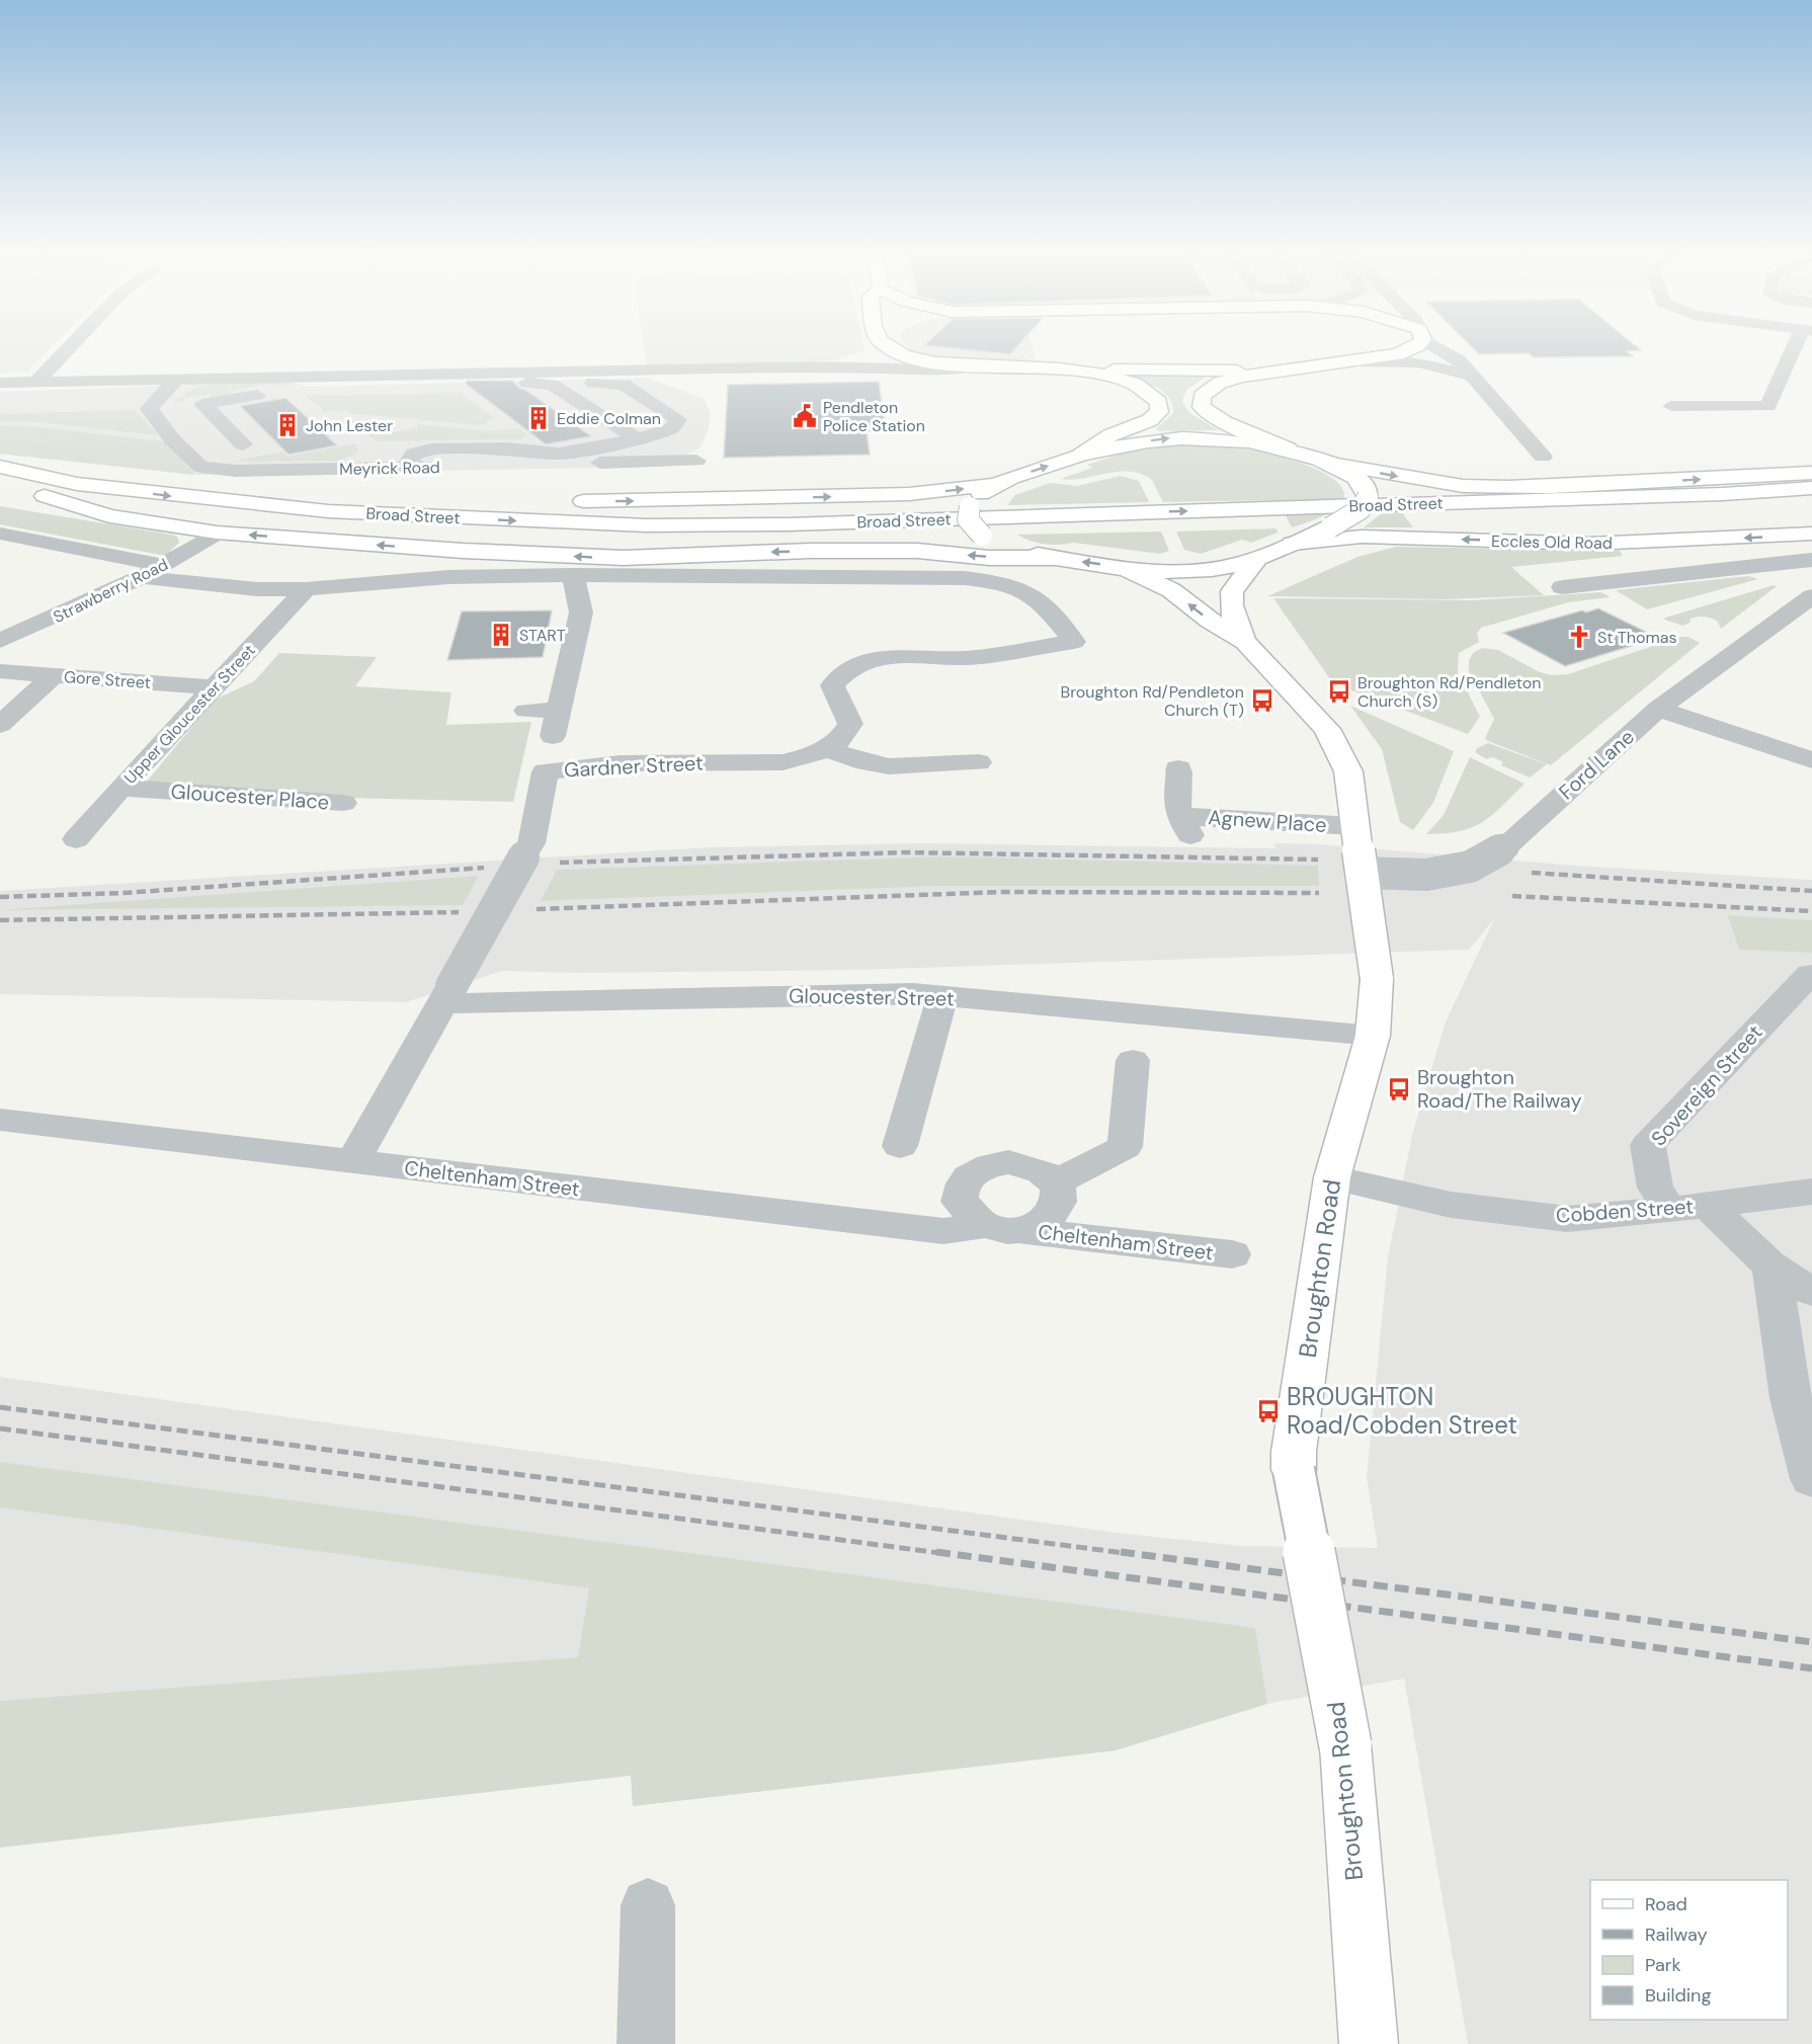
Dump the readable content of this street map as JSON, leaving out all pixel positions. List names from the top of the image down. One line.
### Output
{"streets":{"main road":["Broad Street","Eccles Old Road","Broughton Road"],"street":["Meyrick Road","Strawberry Road","Gore Street","Upper Gloucester Street","Ford Lane","Gardner Street","Gloucester Place","Agnew Place","Gloucester Street","Sovereign Street","Cheltenham Street","Cobden Street"]},"crossings":[["Gore Street","Upper Gloucester Street"],["Upper Gloucester Street","Gloucester Place"],["Ford Lane","Agnew Place"],["Ford Lane","Broughton Road"],["Gardner Street","Gloucester Street"],["Gardner Street","Cheltenham Street"],["Agnew Place","Broughton Road"],["Gloucester Street","Broughton Road"],["Sovereign Street","Cobden Street"],["Cobden Street","Broughton Road"]],"places":{"public building":["Pendleton Police Station"],"building":["Eddie Colman","John Lester","START"],"church":["St Thomas"],"bus stop":["Broughton Rd/Pendleton Church (S)","Broughton Rd/Pendleton Church (T)","Broughton Road/The Railway","BROUGHTON Road/Cobden Street"]},"legend":["Road","Railway","Park","Building"]}
